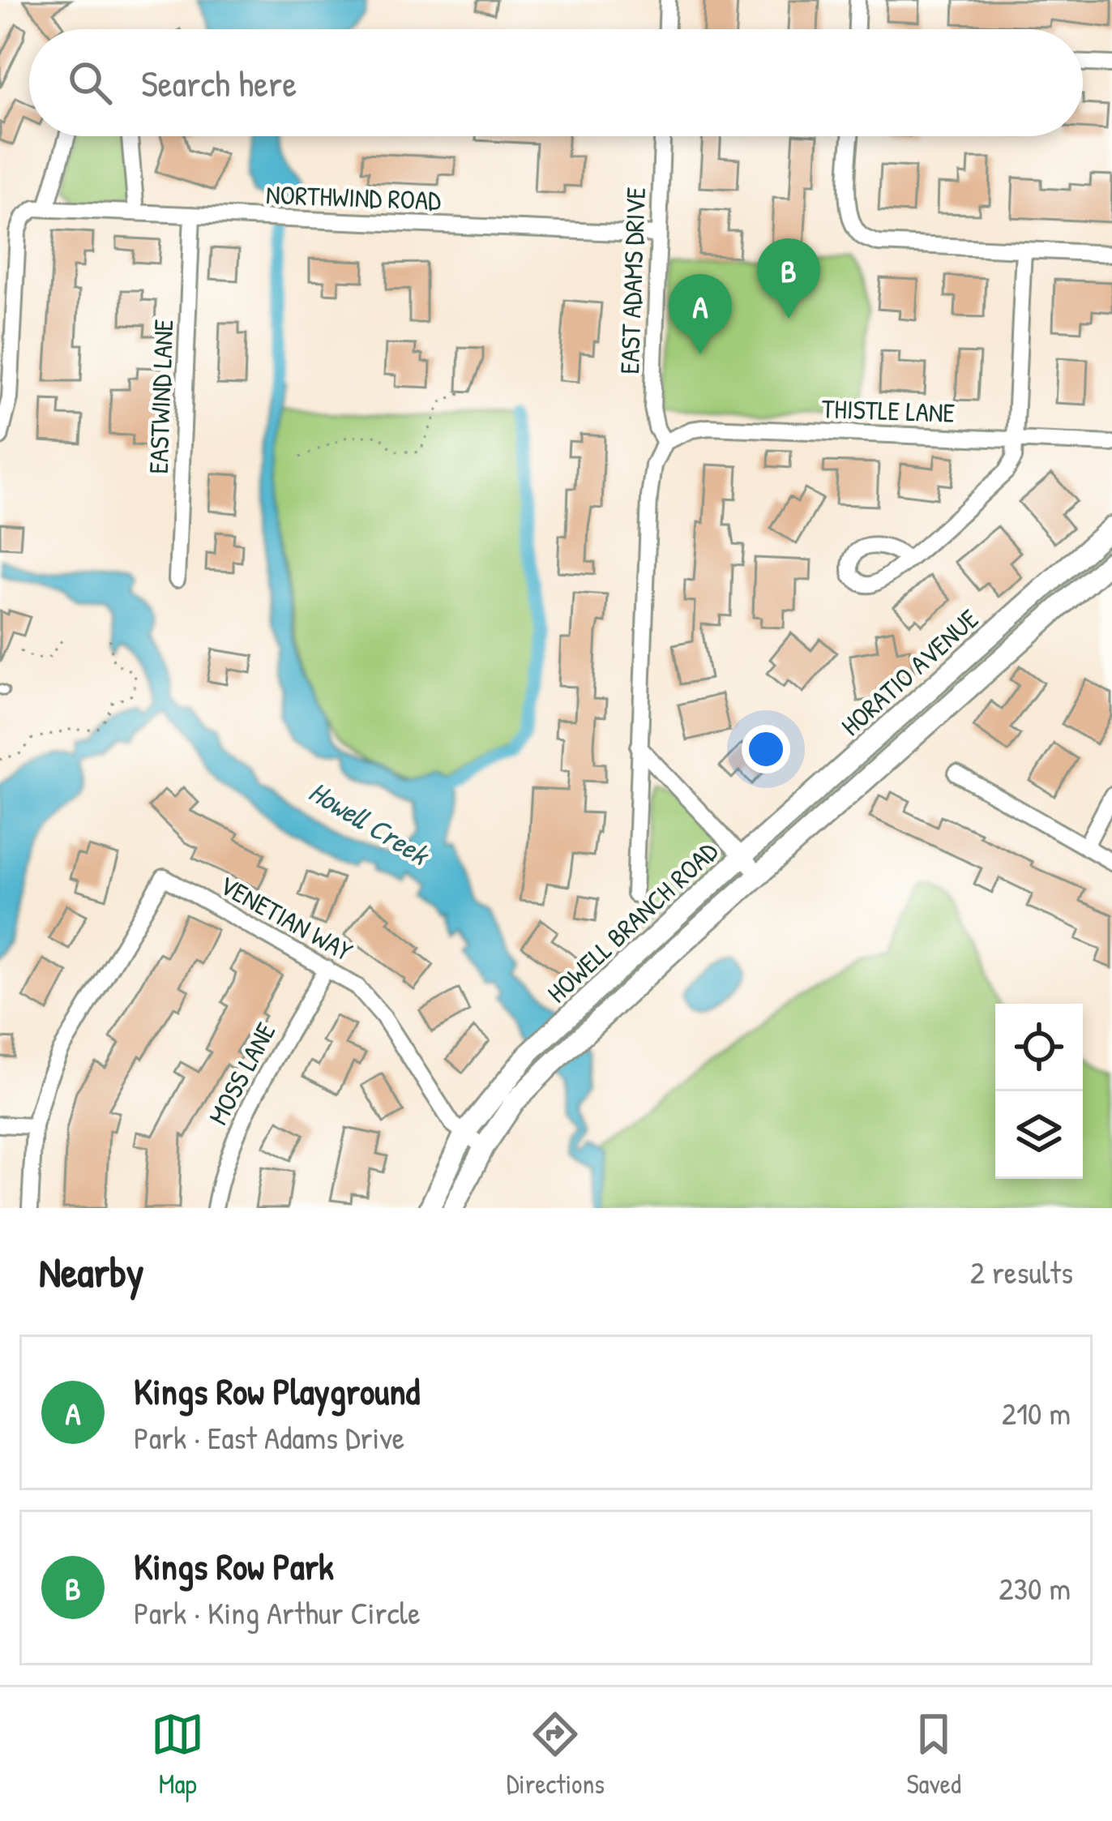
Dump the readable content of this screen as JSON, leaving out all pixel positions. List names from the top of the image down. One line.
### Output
{"streets":{"main road":["HORATIO AVENUE","HOWELL BRANCH ROAD"],"street":["NORTHWIND ROAD","EAST ADAMS DRIVE","EASTWIND LANE","THISTLE LANE","VENETIAN WAY","MOSS LANE"]},"crossings":[["NORTHWIND ROAD","EAST ADAMS DRIVE"],["NORTHWIND ROAD","EASTWIND LANE"],["EAST ADAMS DRIVE","THISTLE LANE"],["HORATIO AVENUE","HOWELL BRANCH ROAD"],["VENETIAN WAY","HOWELL BRANCH ROAD"],["VENETIAN WAY","MOSS LANE"]],"water":["Howell Creek"],"page":{"search":"Search here","pins":["B","A"],"heading":["Nearby","2 results"],"list":[{"mark":"A","name":"Kings Row Playground","note":"Park · East Adams Drive","value":"210 m"},{"mark":"B","name":"Kings Row Park","note":"Park · King Arthur Circle","value":"230 m"}],"nav":["Map","Directions","Saved"]}}
